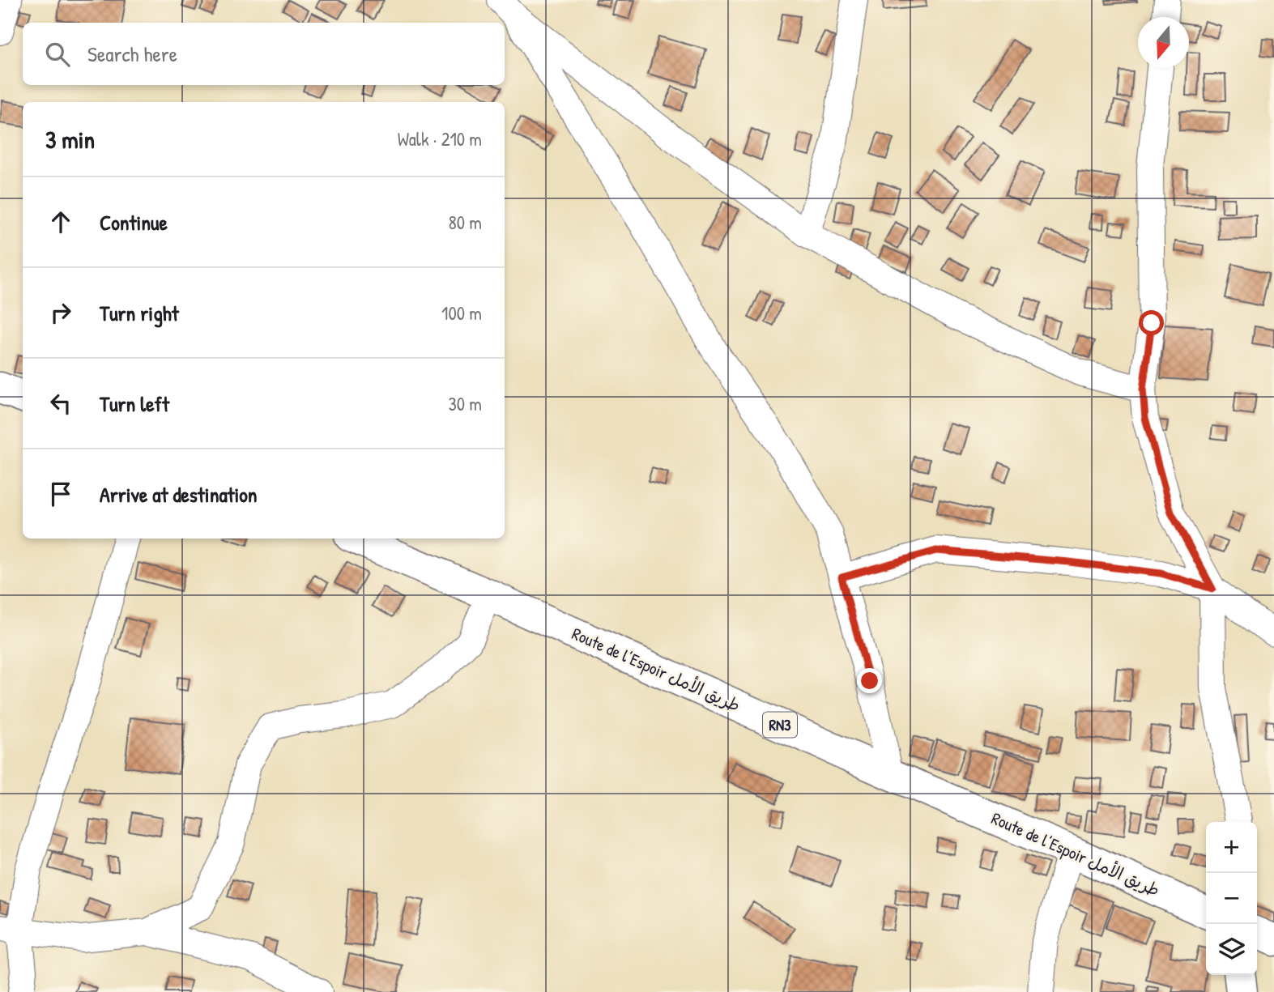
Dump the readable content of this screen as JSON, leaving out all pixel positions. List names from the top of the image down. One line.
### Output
{"streets":{"main road":["Route de l’Espoir طريق الأمل","RN3"]},"north":"bottom","page":{"search":"Search here","heading":["3 min","Walk · 210 m"],"list":[["Continue","80 m"],["Turn right","100 m"],["Turn left","30 m"],"Arrive at destination"],"map_buttons":["+","−"]}}
